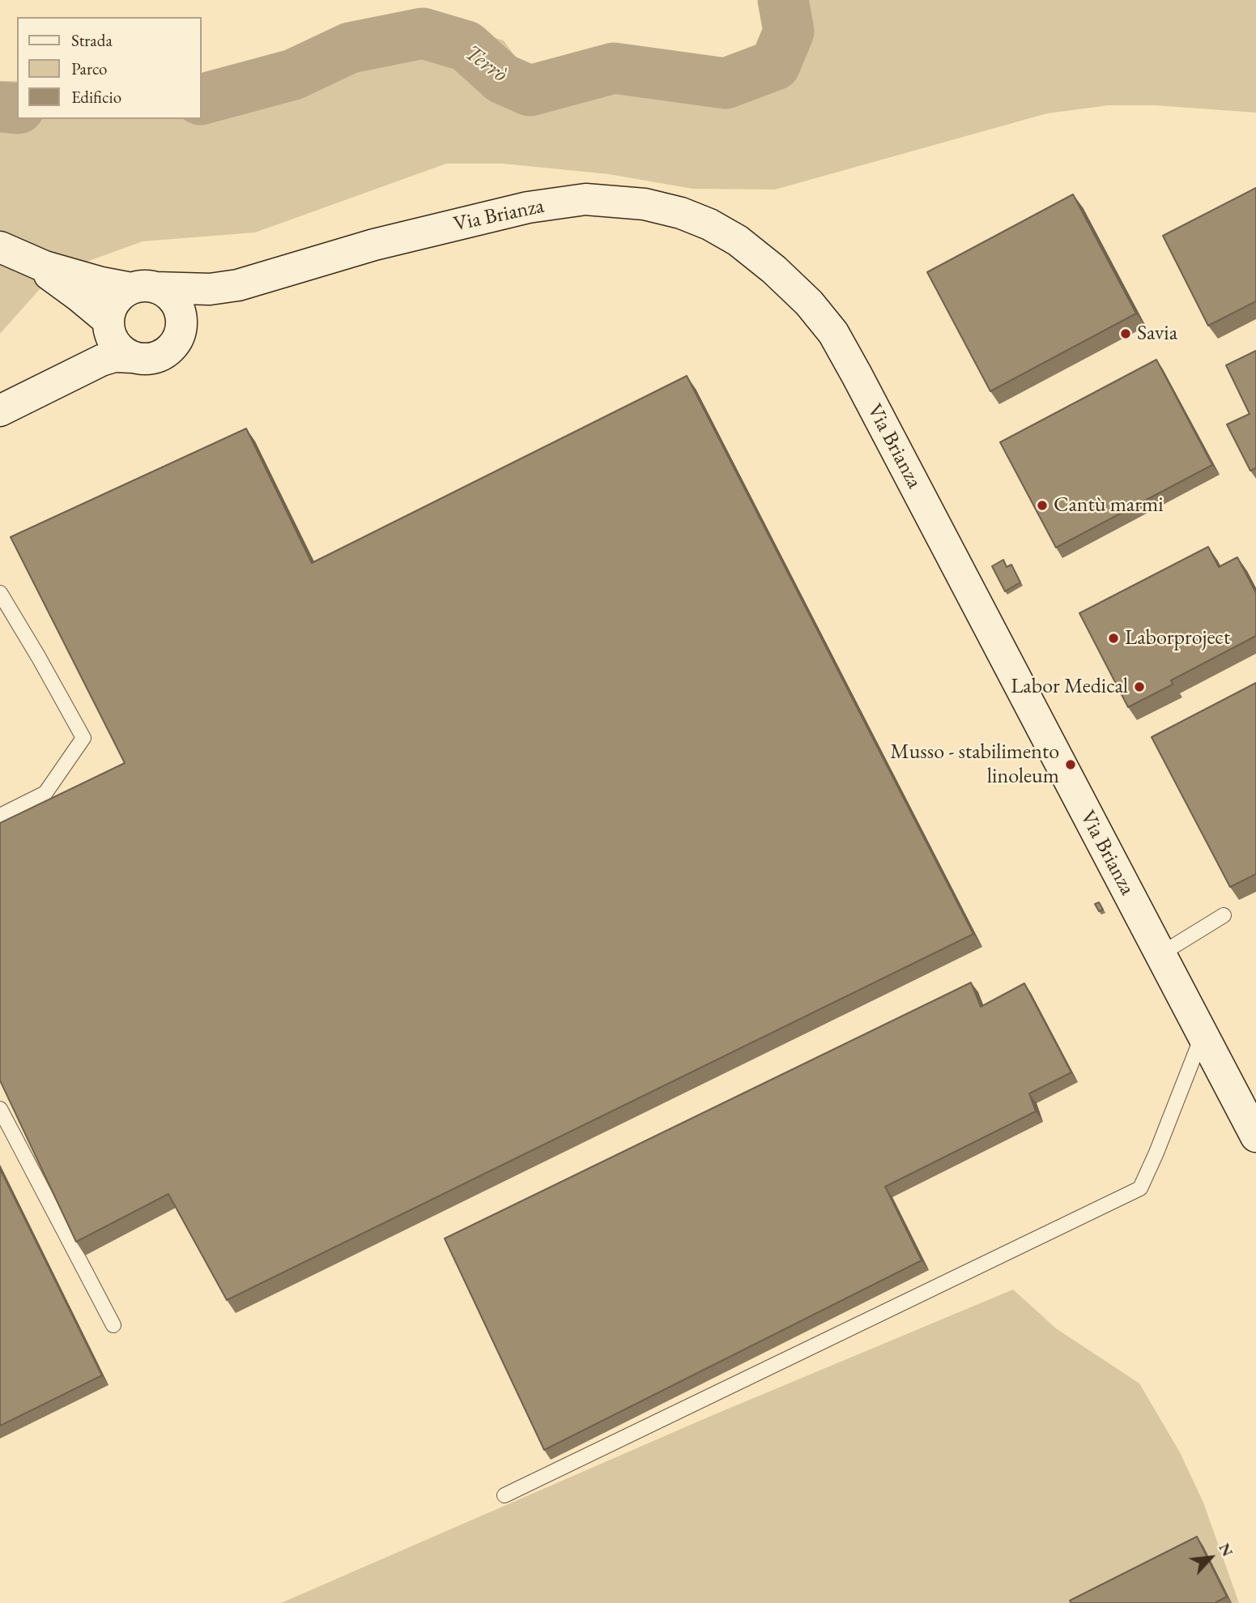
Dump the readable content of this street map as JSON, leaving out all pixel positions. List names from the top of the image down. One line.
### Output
{"streets":{"street":["Via Brianza"]},"water":["Terrò"],"places":["Savia","Cantù marmi","Laborproject","Labor Medical","Musso - stabilimento linoleum"],"legend":["Strada","Parco","Edificio"],"north":"top right"}
